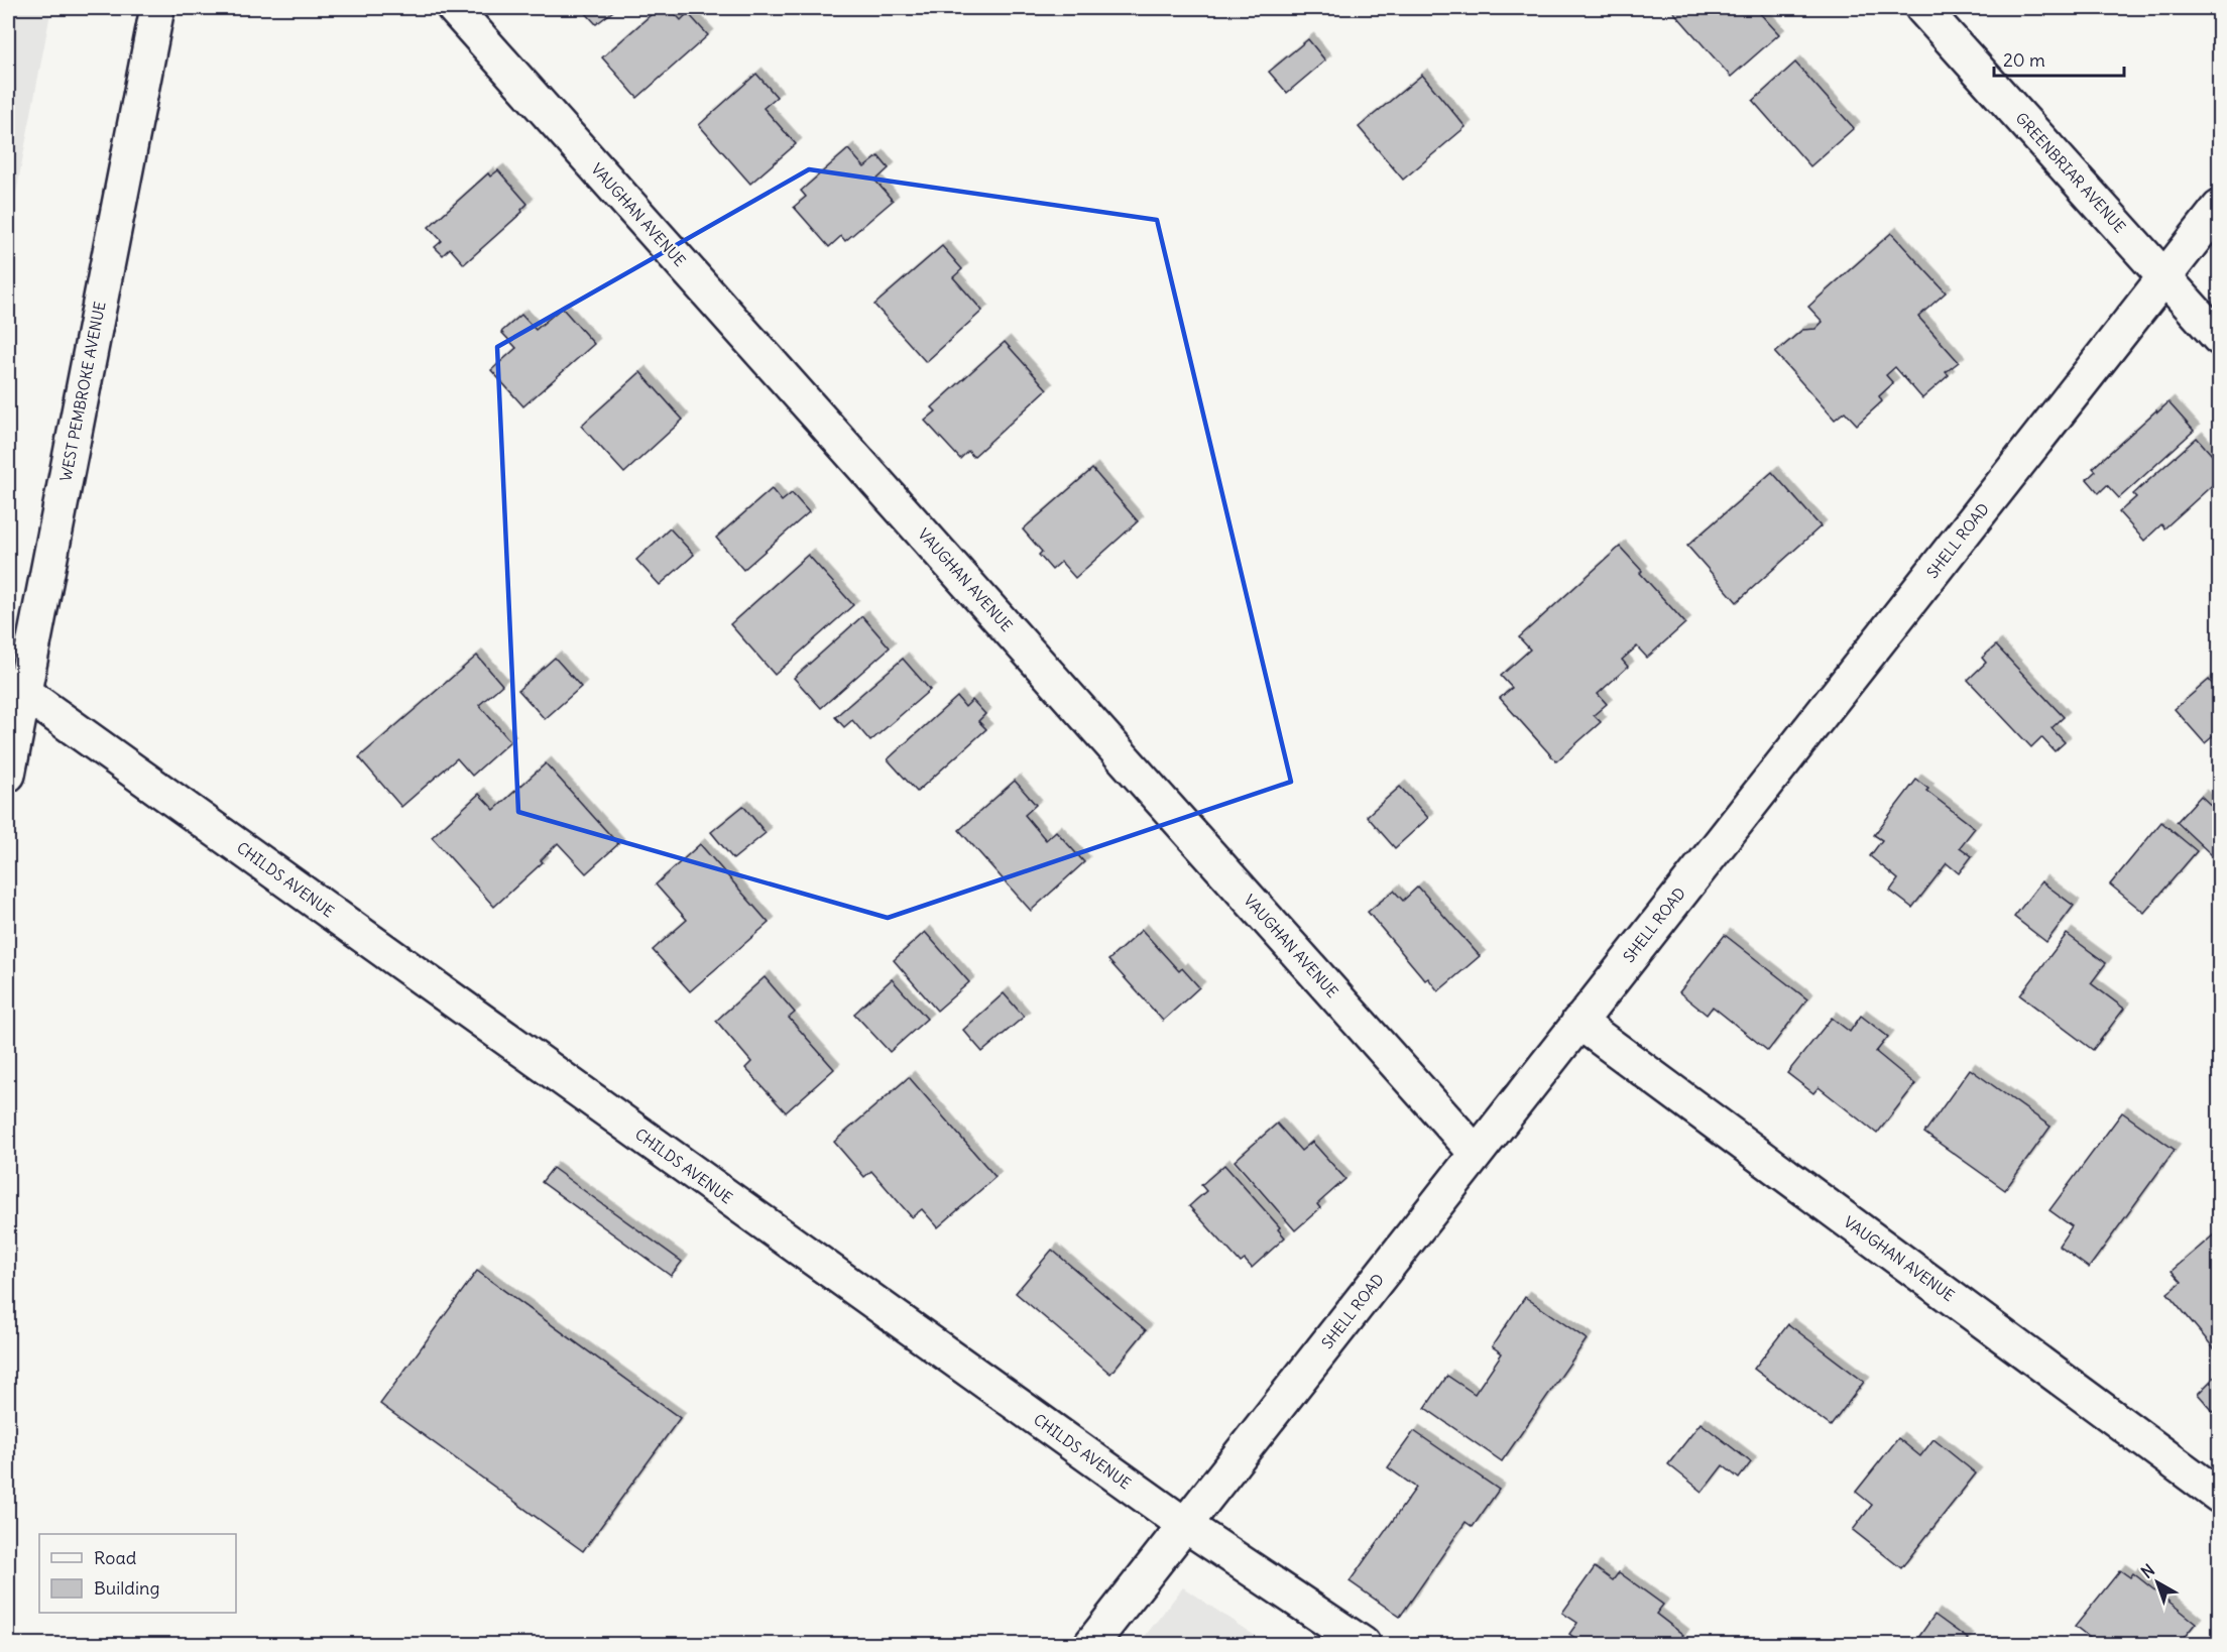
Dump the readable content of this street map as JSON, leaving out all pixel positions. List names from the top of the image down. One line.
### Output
{"streets":{"street":["GREENBRIAR AVENUE","VAUGHAN AVENUE","WEST PEMBROKE AVENUE","SHELL ROAD","CHILDS AVENUE"]},"crossings":[["GREENBRIAR AVENUE","SHELL ROAD"],["VAUGHAN AVENUE","SHELL ROAD"],["WEST PEMBROKE AVENUE","CHILDS AVENUE"],["SHELL ROAD","CHILDS AVENUE"]],"legend":["Road","Building"],"scale_bar":"20 m","north":"top left"}
